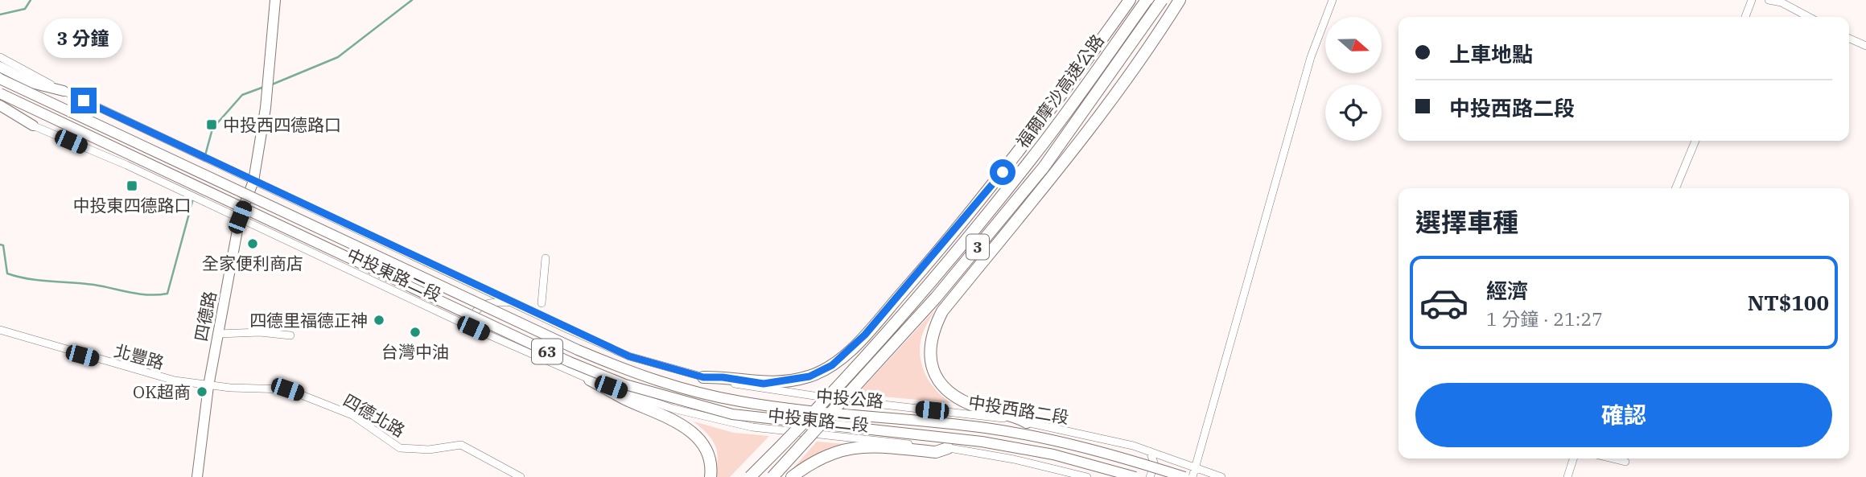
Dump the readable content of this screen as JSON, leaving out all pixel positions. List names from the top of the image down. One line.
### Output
{"streets":{"highway":["福爾摩沙高速公路","3"],"main road":["四德路","63","中投公路"],"street":["中投東路二段","北豐路","中投西路二段","四德北路"]},"crossings":[["中投東路二段","四德路"],["四德路","北豐路"],["四德路","中投西路二段"],["四德路","四德北路"],["北豐路","四德北路"]],"places":{"transit":["中投西四德路口","中投東四德路口"],"other":["全家便利商店","四德里福德正神","台灣中油","OK超商"]},"north":"right","page":{"banner":["上車地點","中投西路二段"],"bubble":"3 分鐘","heading":"選擇車種","list":[{"name":"經濟","note":"1 分鐘 · 21:27","value":"NT$100"}],"buttons":"確認"}}
